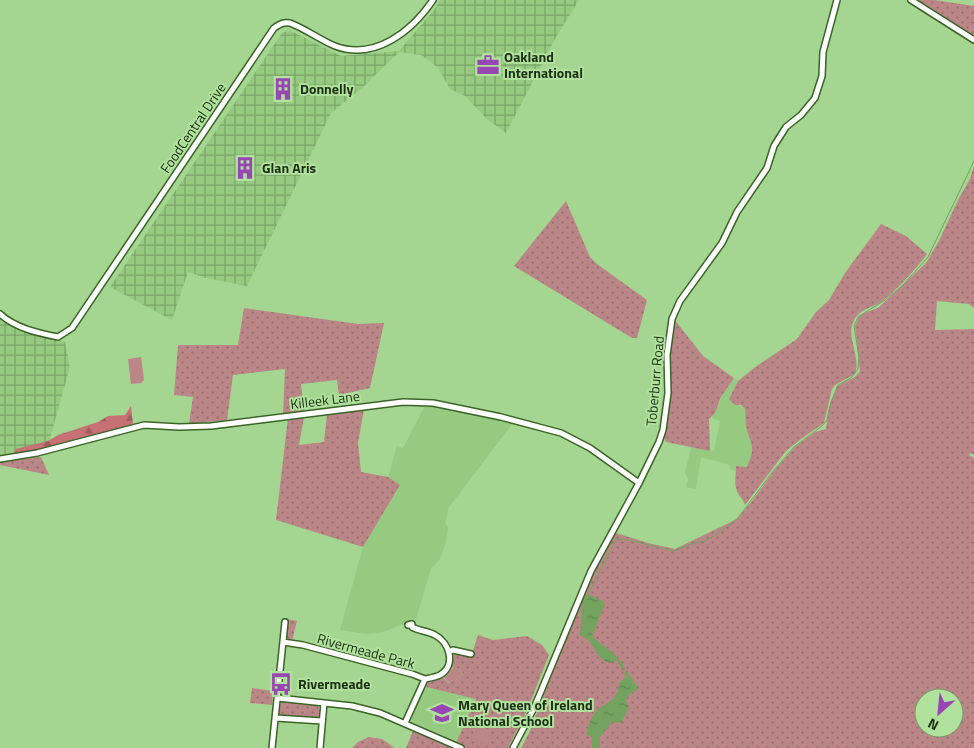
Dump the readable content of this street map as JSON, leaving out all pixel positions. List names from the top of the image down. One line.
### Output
{"streets":{"street":["FoodCentral Drive","Toberburr Road","Killeek Lane","Rivermeade Park"]},"crossings":[["Toberburr Road","Killeek Lane"]],"places":{"office":["Oakland International"],"building":["Donnelly","Glan Aris"],"bus stop":["Rivermeade"],"school or university":["Mary Queen of Ireland National School"]},"north":"bottom left"}
